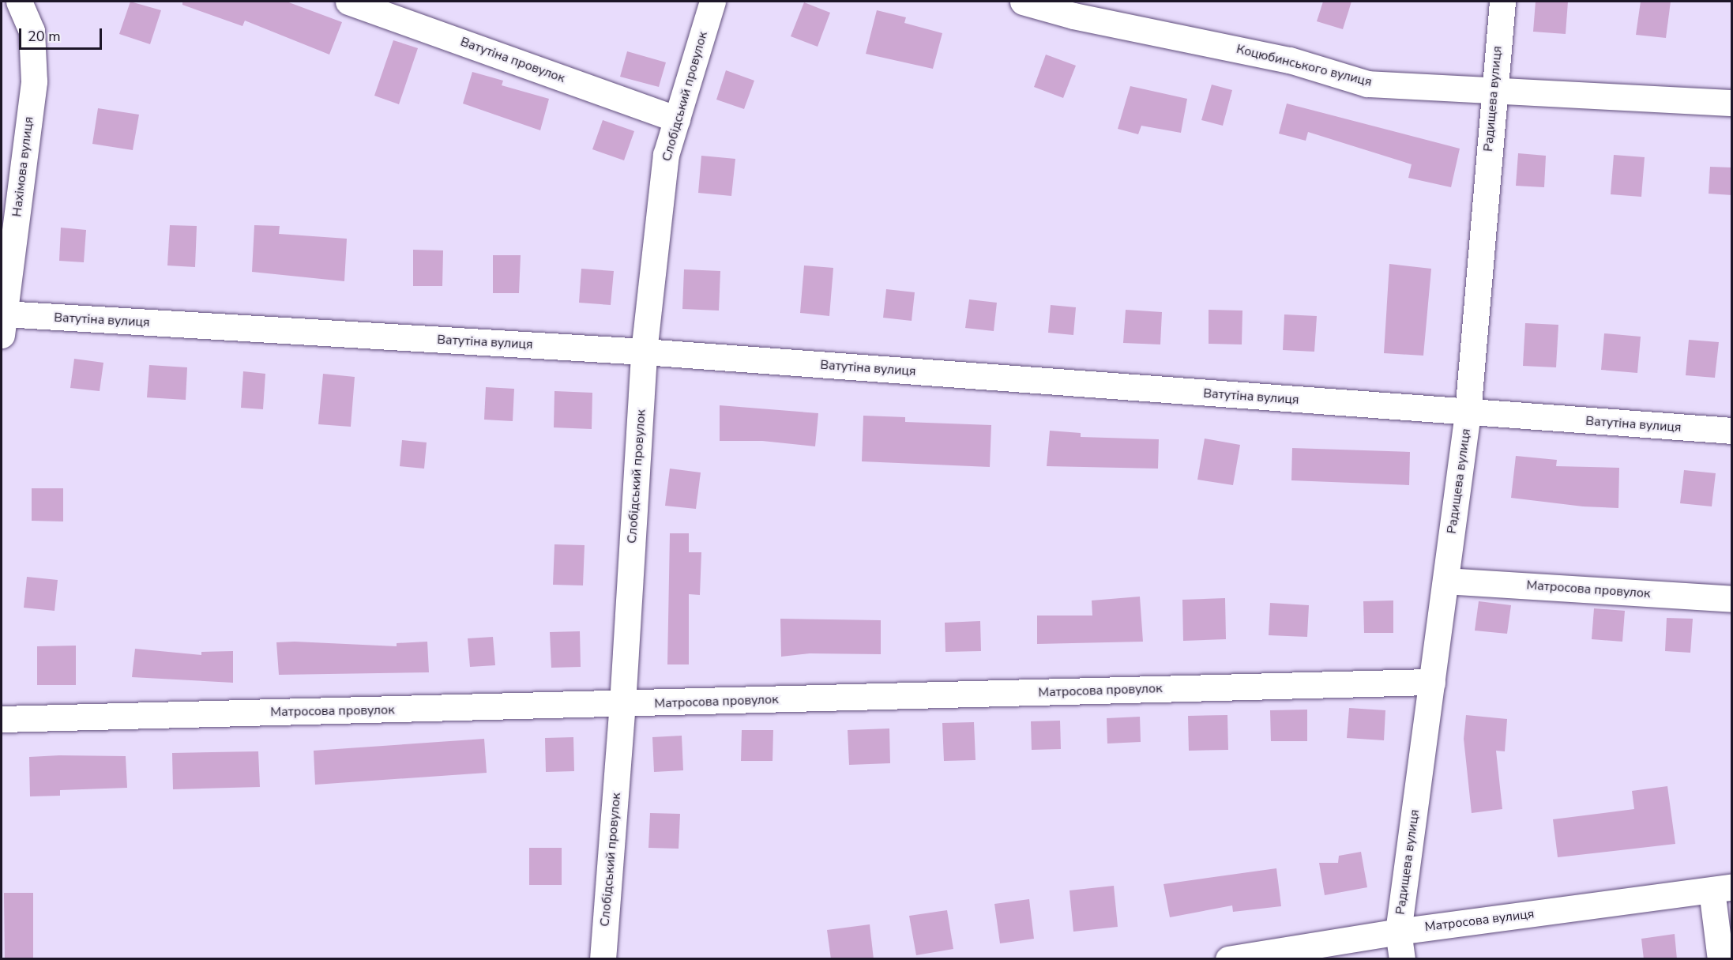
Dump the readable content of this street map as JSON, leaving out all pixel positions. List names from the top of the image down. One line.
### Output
{"streets":{"street":["Ватутіна провулок","Коцюбинського вулиця","Слобідський провулок","Радищева вулиця","Нахімова вулиця","Ватутіна вулиця","Матросова провулок","Матросова вулиця"]},"crossings":[["Ватутіна провулок","Слобідський провулок"],["Коцюбинського вулиця","Радищева вулиця"],["Слобідський провулок","Ватутіна вулиця"],["Слобідський провулок","Матросова провулок"],["Радищева вулиця","Ватутіна вулиця"],["Радищева вулиця","Матросова провулок"],["Радищева вулиця","Матросова вулиця"],["Нахімова вулиця","Ватутіна вулиця"]],"scale_bar":"20 m"}
